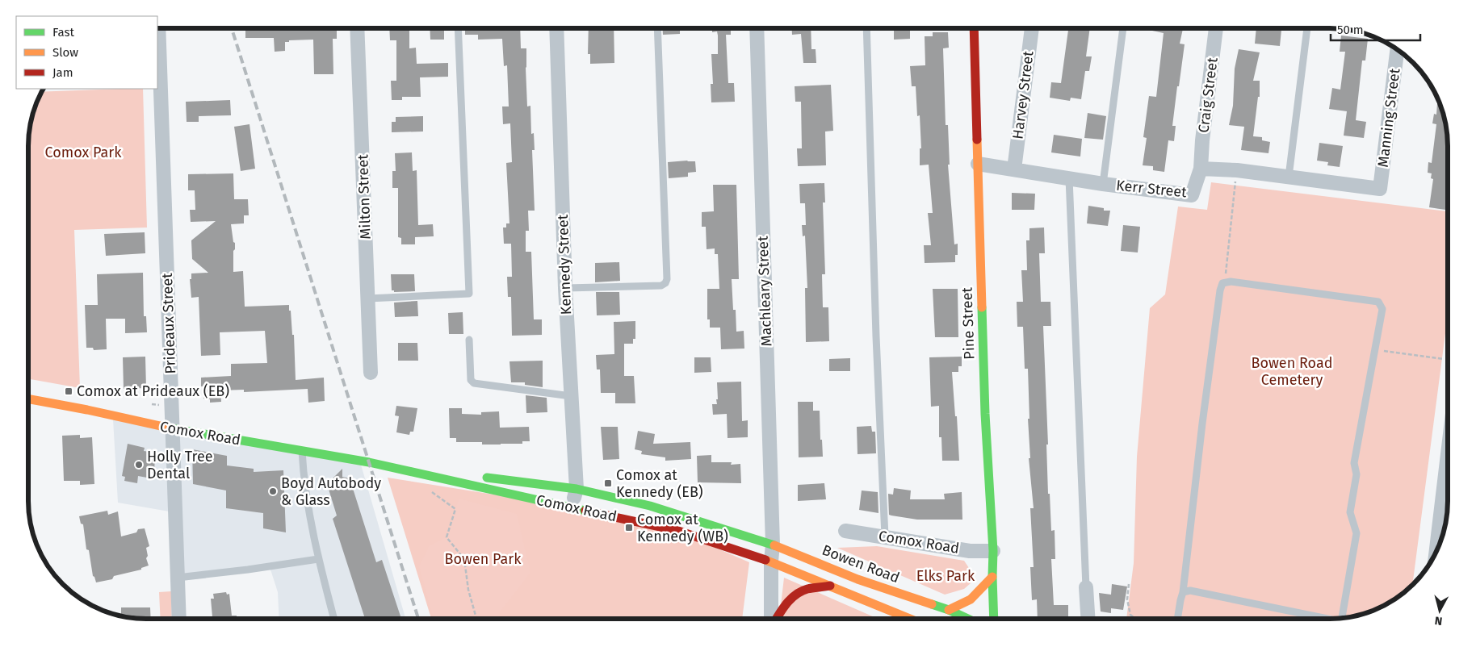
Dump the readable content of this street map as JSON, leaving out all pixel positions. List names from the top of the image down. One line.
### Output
{"streets":{"main road":["Pine Street","Comox Road","Bowen Road"],"street":["Harvey Street","Craig Street","Manning Street","Kerr Street","Milton Street","Kennedy Street","Machleary Street","Prideaux Street"]},"crossings":[["Harvey Street","Kerr Street"],["Craig Street","Kerr Street"],["Manning Street","Kerr Street"],["Kerr Street","Pine Street"],["Kennedy Street","Comox Road"],["Machleary Street","Comox Road"],["Machleary Street","Bowen Road"],["Prideaux Street","Comox Road"],["Pine Street","Comox Road"],["Comox Road","Bowen Road"]],"parks":["Comox Park","Bowen Road Cemetery","Bowen Park","Elks Park"],"places":{"transit":["Comox at Prideaux (EB)","Comox at Kennedy (EB)","Comox at Kennedy (WB)"],"other":["Holly Tree Dental","Boyd Autobody & Glass"]},"legend":["Fast","Slow","Jam"],"scale_bar":"50 m","north":"bottom"}
